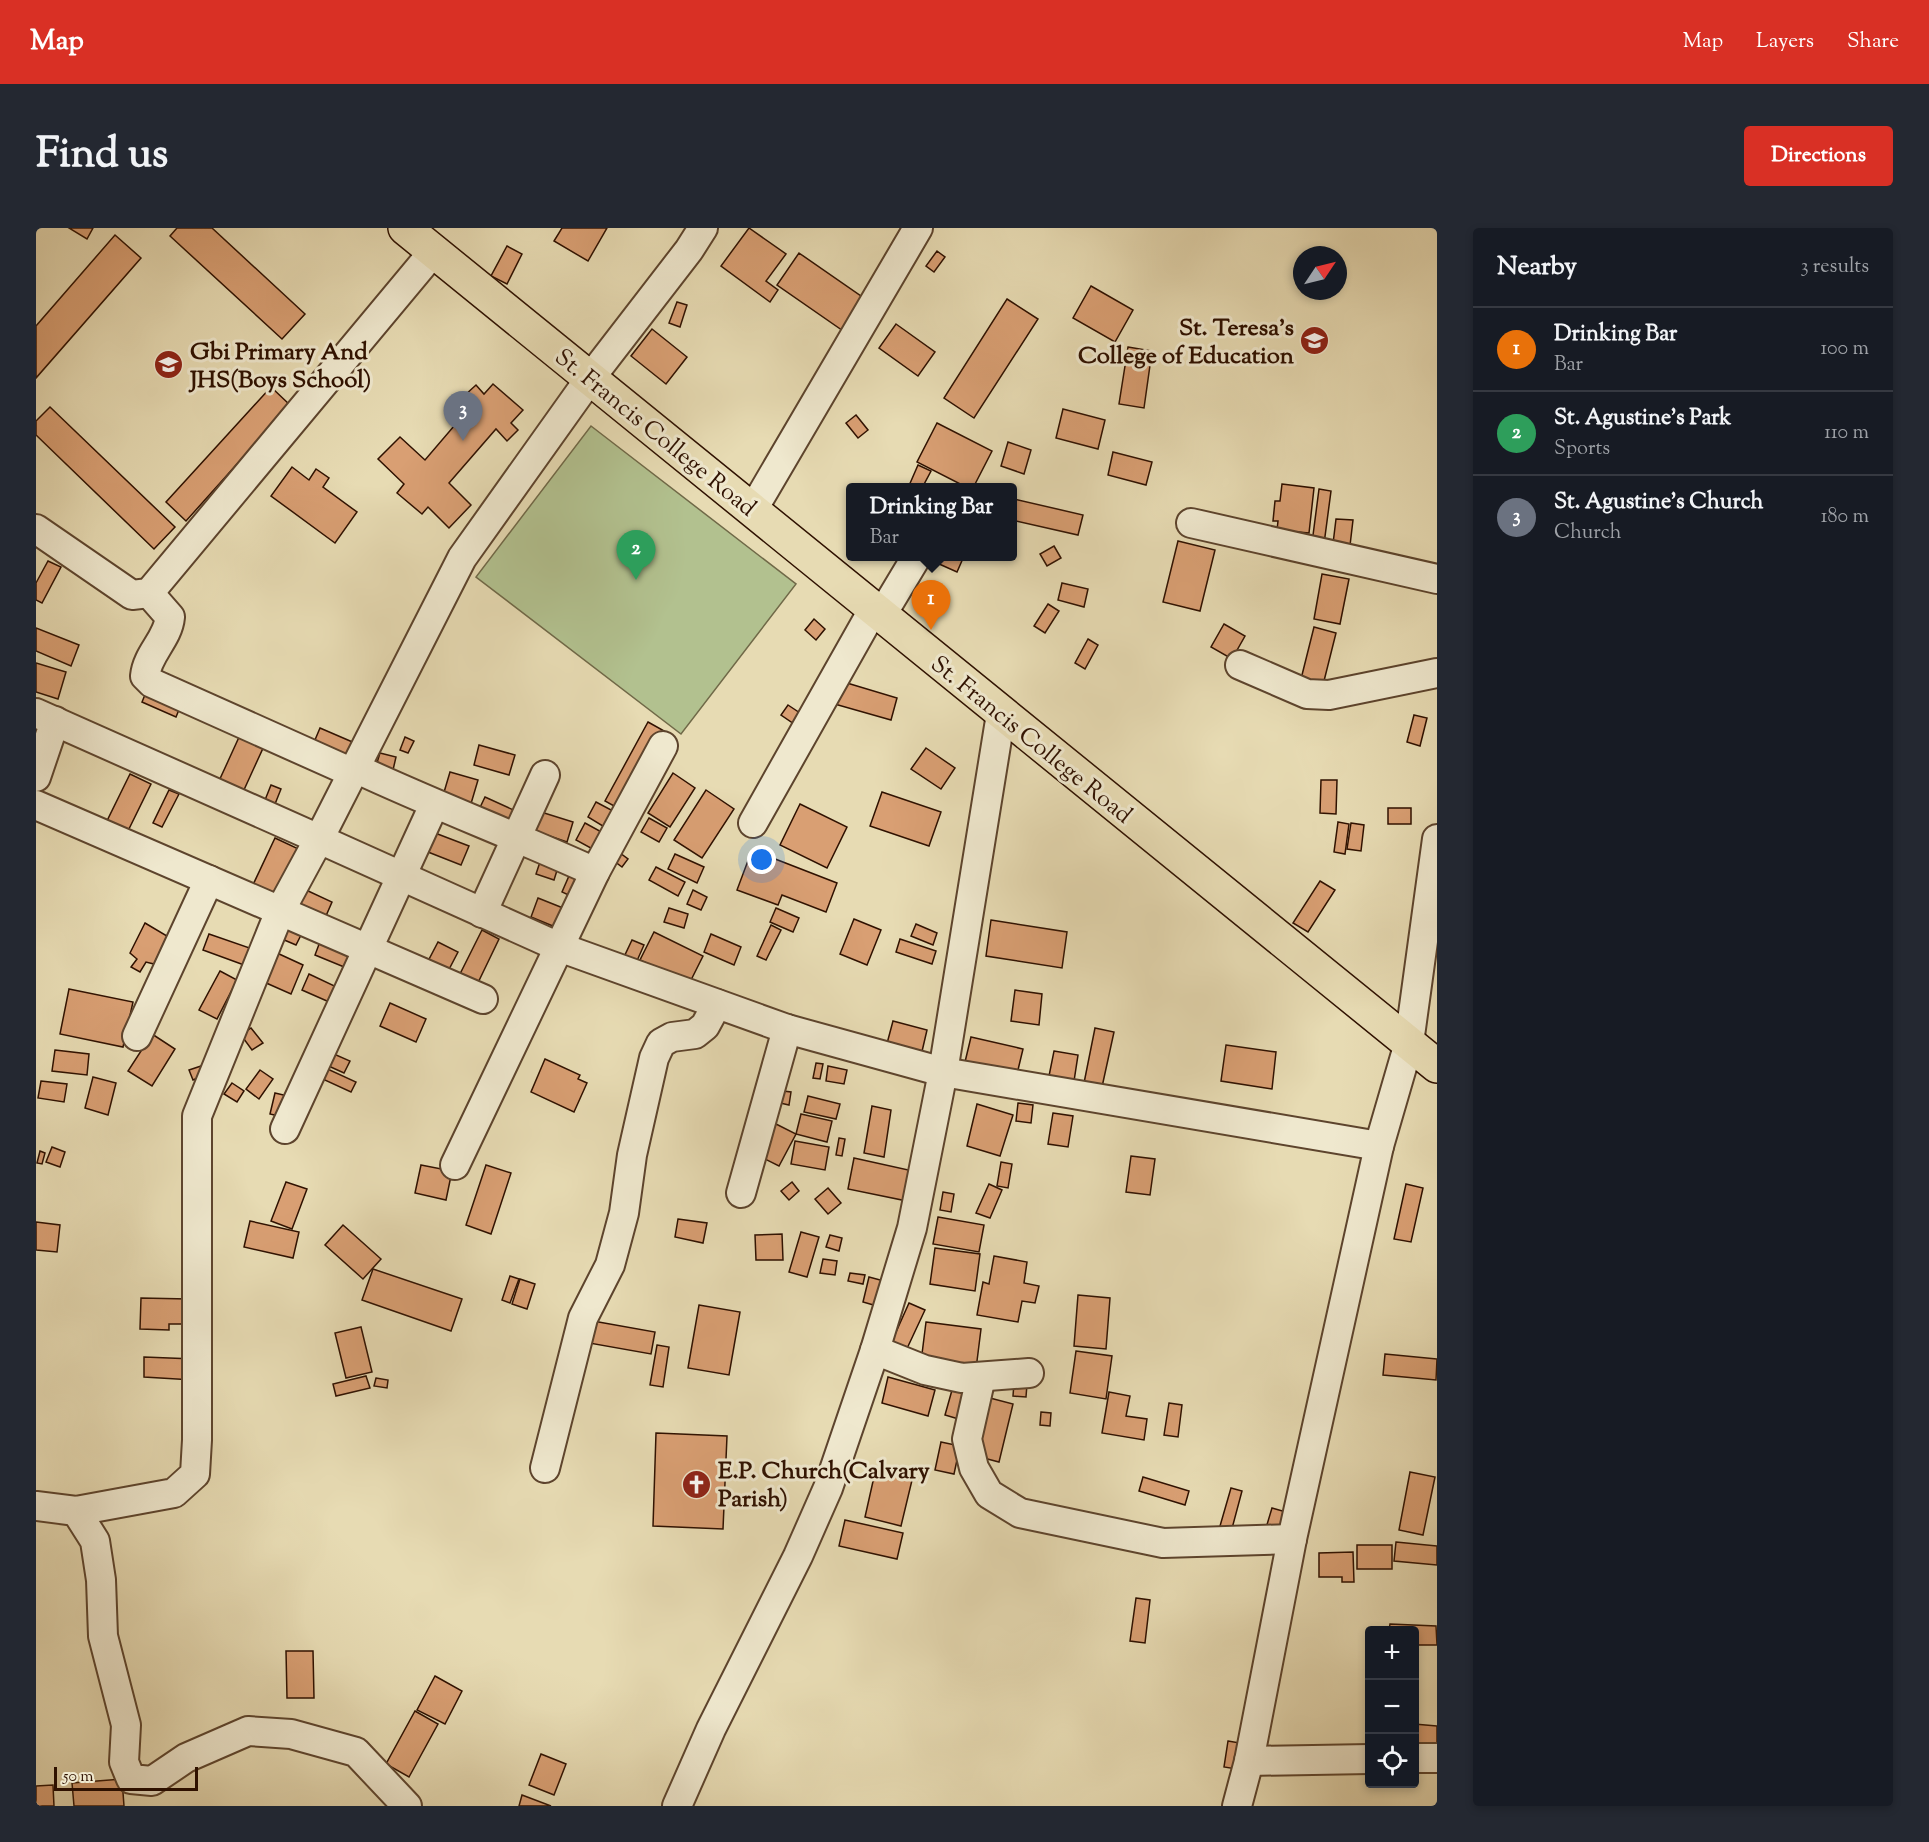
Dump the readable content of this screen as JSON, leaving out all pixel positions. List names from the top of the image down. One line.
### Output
{"streets":{"main road":["St. Francis College Road"]},"places":{"school or university":["St. Teresa's College of Education","Gbi Primary And JHS(Boys School)"],"church":["E.P. Church(Calvary Parish)"]},"scale_bar":"50 m","north":"top right","page":{"header":"Map","nav":["Map","Layers","Share"],"title":"Find us","buttons":"Directions","heading":["Nearby","3 results"],"list":[{"mark":"1","name":"Drinking Bar","note":"Bar","value":"100 m"},{"mark":"2","name":"St. Agustine's Park","note":"Sports","value":"110 m"},{"mark":"3","name":"St. Agustine's Church","note":"Church","value":"180 m"}],"pins":["3","2","1"],"popup":["Drinking Bar","Bar"],"map_buttons":["+","−"],"scale":"50 m"}}
